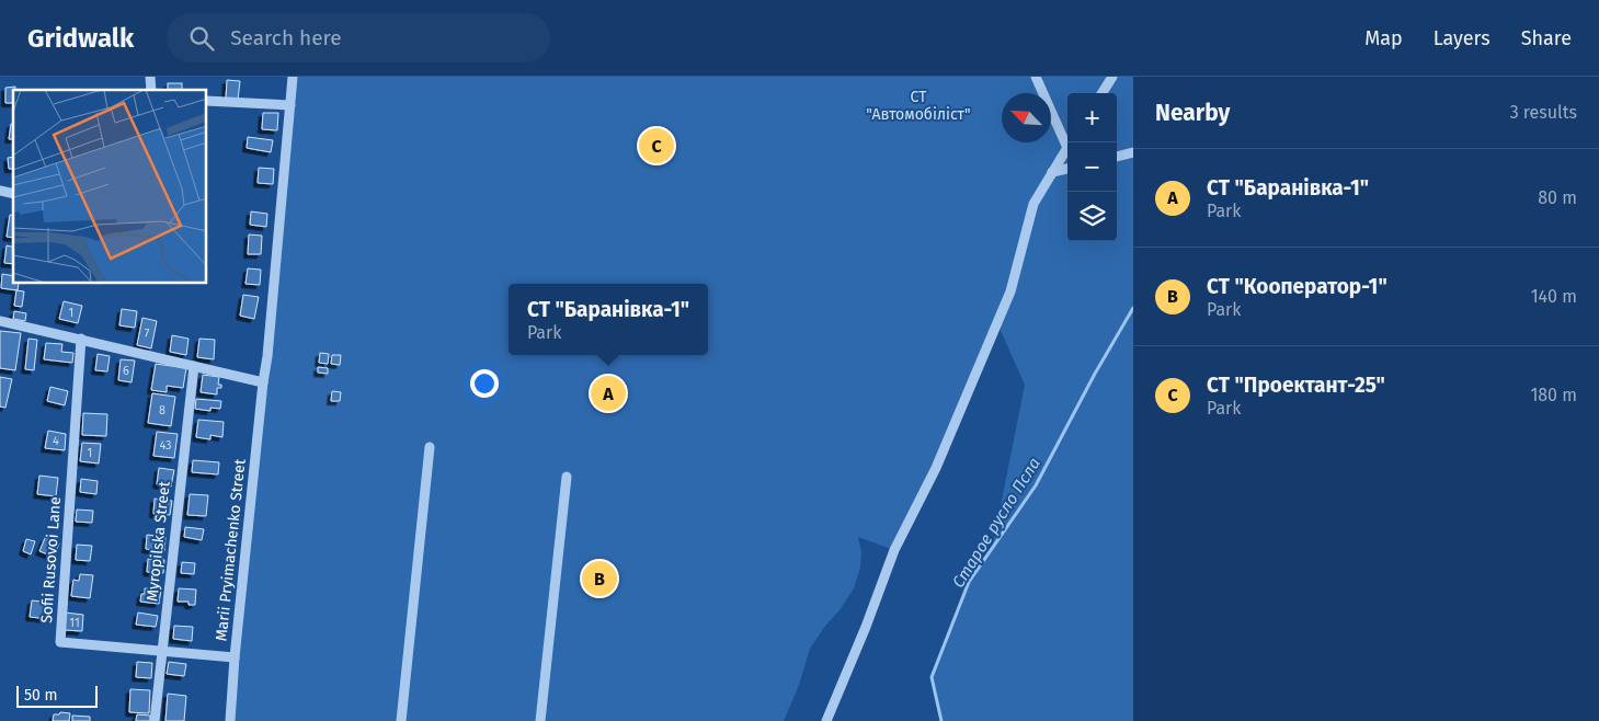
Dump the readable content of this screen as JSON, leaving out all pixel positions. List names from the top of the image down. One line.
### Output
{"streets":{"street":["Myropilska Street","Marii Pryimachenko Street","Sofii Rusovoi Lane"]},"crossings":[["Myropilska Street","Sofii Rusovoi Lane"],["Marii Pryimachenko Street","Sofii Rusovoi Lane"]],"water":["Старое русло Псла"],"parks":["СТ \"Автомобіліст\""],"house_numbers":["1","7","6","8","4","43","1","11"],"scale_bar":"50 m","north":"top left","page":{"header":"Gridwalk","search":"Search here","nav":["Map","Layers","Share"],"heading":["Nearby","3 results"],"map_buttons":["+","−"],"pins":["C","A","B"],"list":[{"mark":"A","name":"СТ \"Баранівка-1\"","note":"Park","value":"80 m"},{"mark":"B","name":"СТ \"Кооператор-1\"","note":"Park","value":"140 m"},{"mark":"C","name":"СТ \"Проектант-25\"","note":"Park","value":"180 m"}],"popup":["СТ \"Баранівка-1\"","Park"],"scale":"50 m"}}
